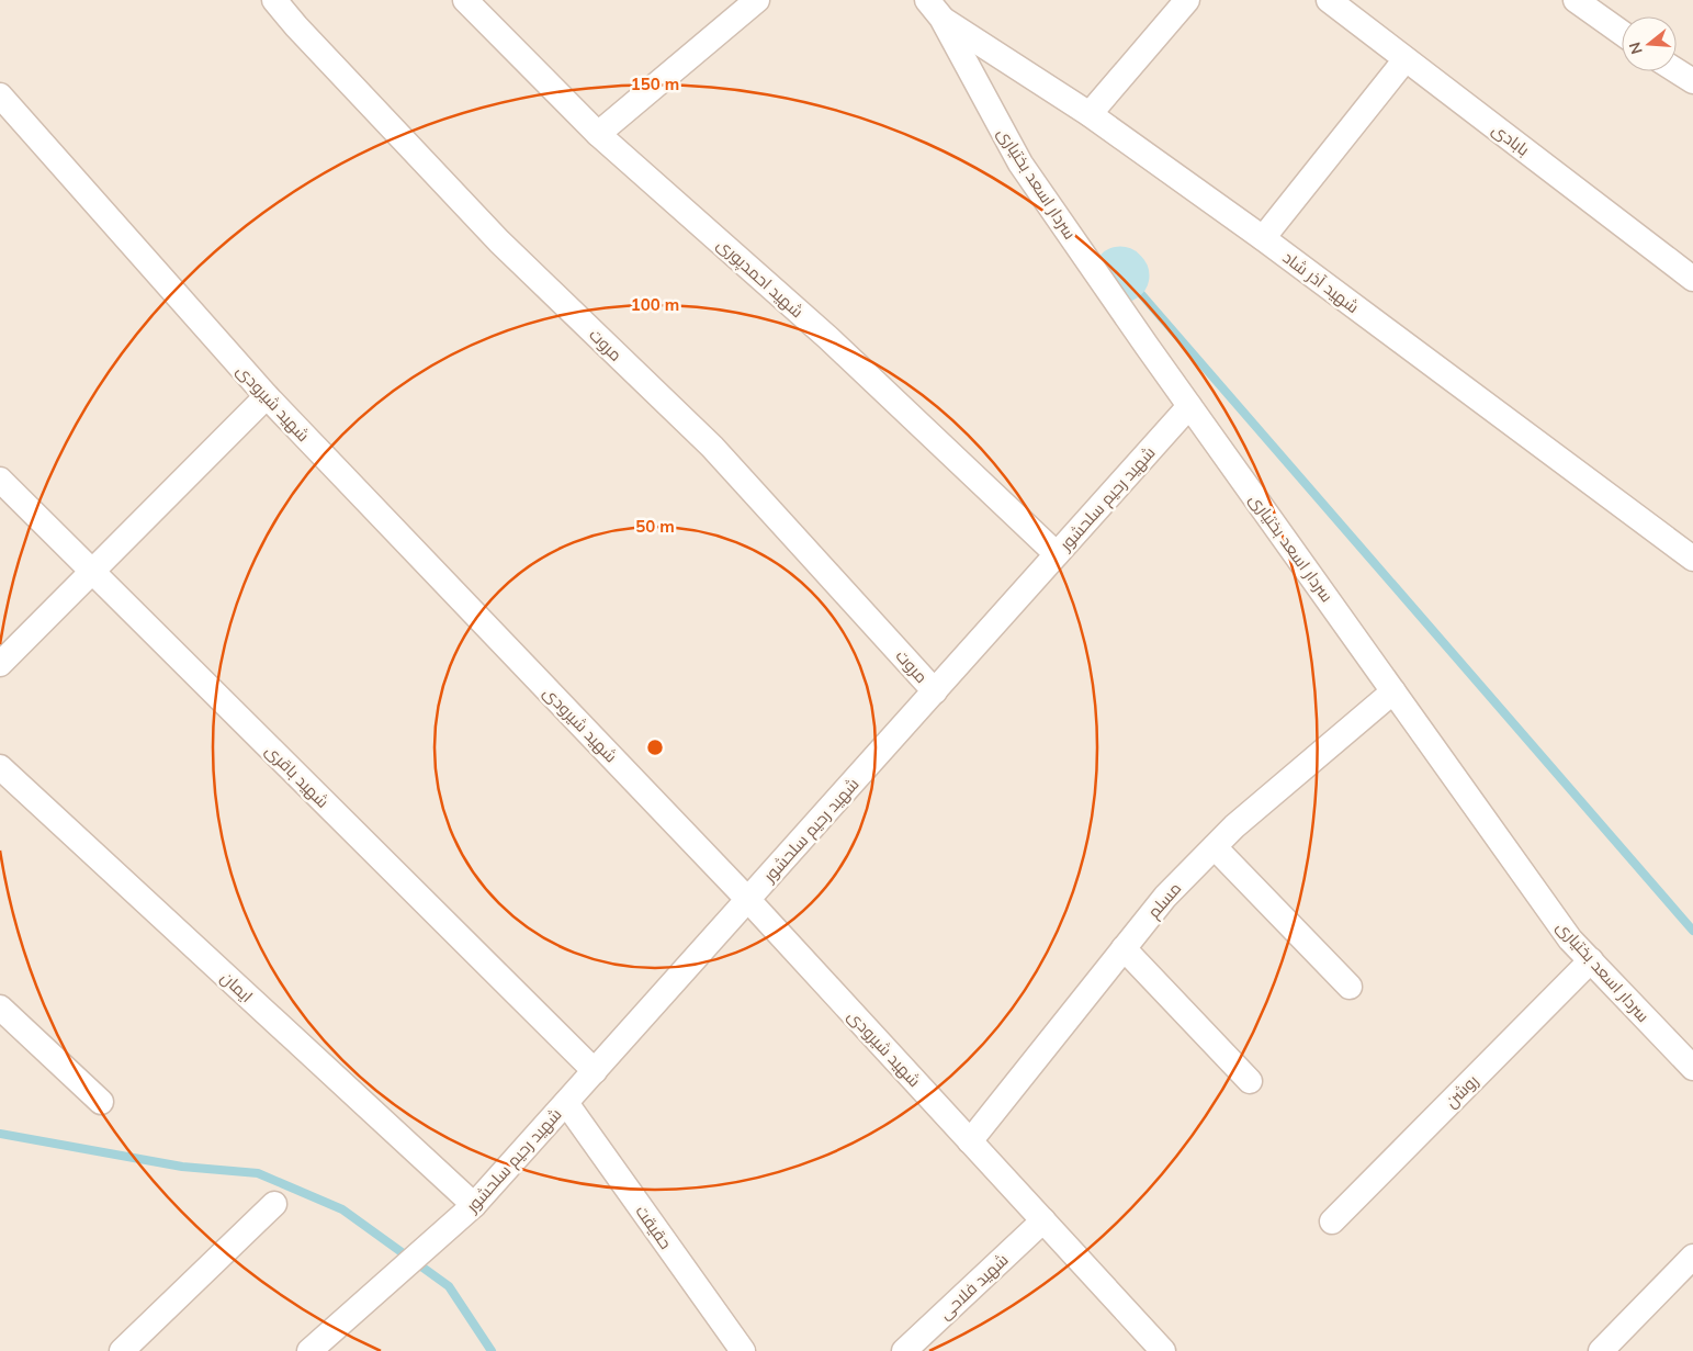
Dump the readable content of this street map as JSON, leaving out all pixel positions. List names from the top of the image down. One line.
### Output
{"streets":{"street":["بابادی","سردار اسعد بختیاری","شهید احمدپوری","شهید آذر شاد","مروت","شهید شیرودی","شهید رحیم سلحشور","شهید باقری","مسلم","ایمان","روشن","حقیقت","شهید فلاحی"]},"crossings":[["سردار اسعد بختیاری","شهید آذر شاد"],["سردار اسعد بختیاری","شهید رحیم سلحشور"],["سردار اسعد بختیاری","مسلم"],["سردار اسعد بختیاری","روشن"],["شهید احمدپوری","شهید رحیم سلحشور"],["مروت","شهید رحیم سلحشور"],["شهید شیرودی","شهید رحیم سلحشور"],["شهید شیرودی","مسلم"],["شهید شیرودی","شهید فلاحی"],["شهید رحیم سلحشور","شهید باقری"],["شهید رحیم سلحشور","ایمان"],["شهید رحیم سلحشور","حقیقت"]],"north":"left","rings":["150 m","100 m","50 m"]}
